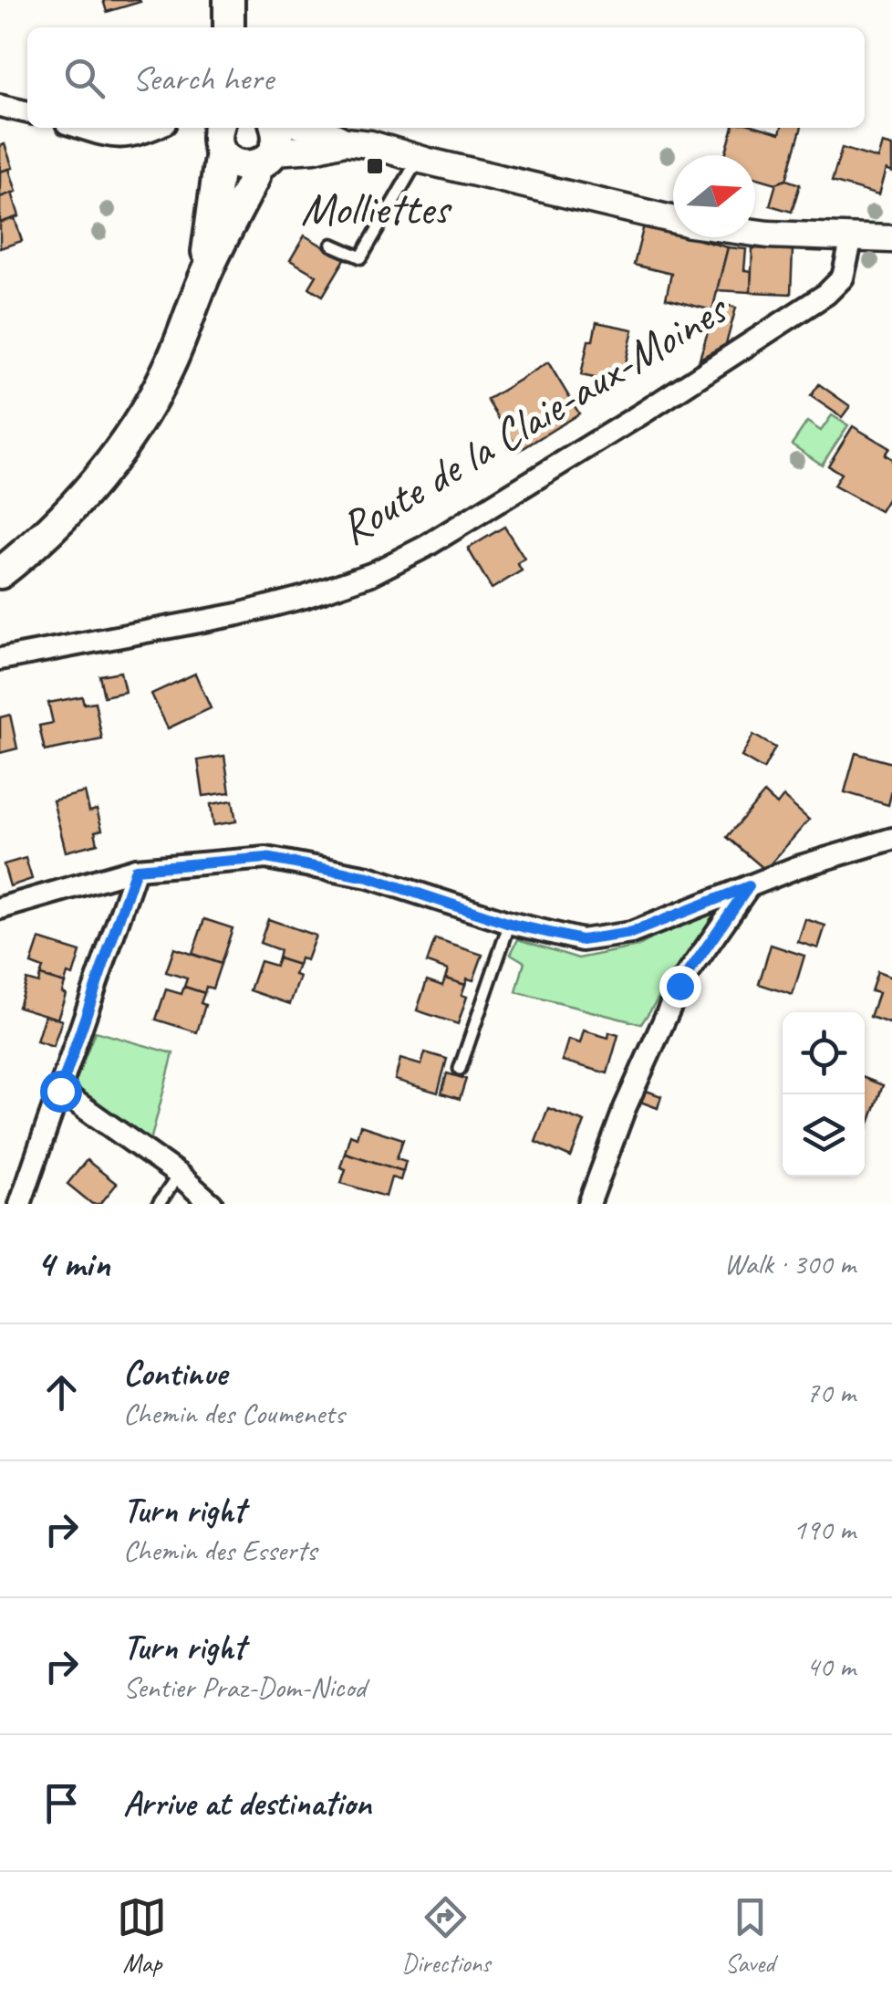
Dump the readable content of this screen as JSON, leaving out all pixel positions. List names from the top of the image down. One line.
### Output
{"streets":{"street":["Route de la Claie-aux-Moines"]},"places":{"transit":["Molliettes"]},"north":"right","page":{"search":"Search here","heading":["4 min","Walk · 300 m"],"list":[["Continue","Chemin des Coumenets","70 m"],["Turn right","Chemin des Esserts","190 m"],["Turn right","Sentier Praz-Dom-Nicod","40 m"],"Arrive at destination"],"nav":["Map","Directions","Saved"]}}
